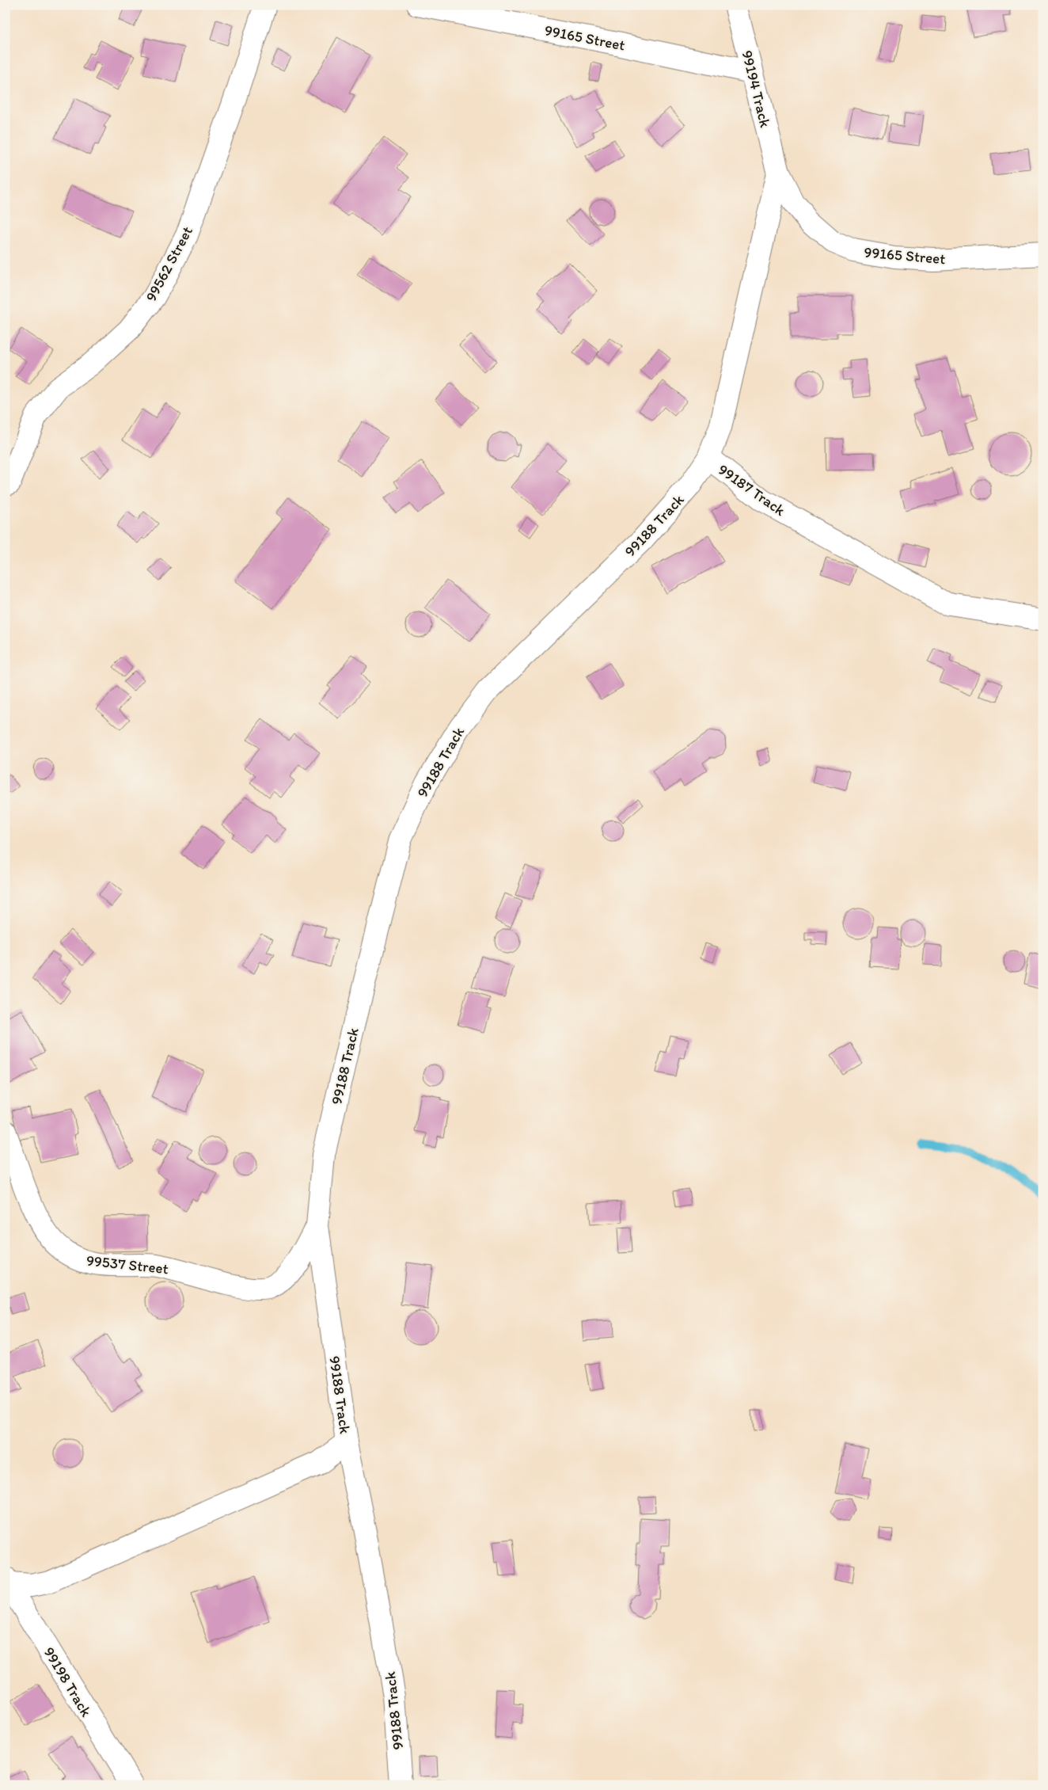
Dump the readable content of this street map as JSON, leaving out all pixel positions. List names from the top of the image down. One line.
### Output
{"streets":{"street":["99165 Street","99194 Track","99562 Street","99187 Track","99188 Track","99537 Street","99198 Track"]},"crossings":[["99165 Street","99194 Track"],["99165 Street","99187 Track"],["99194 Track","99187 Track"],["99187 Track","99188 Track"],["99188 Track","99537 Street"]]}
